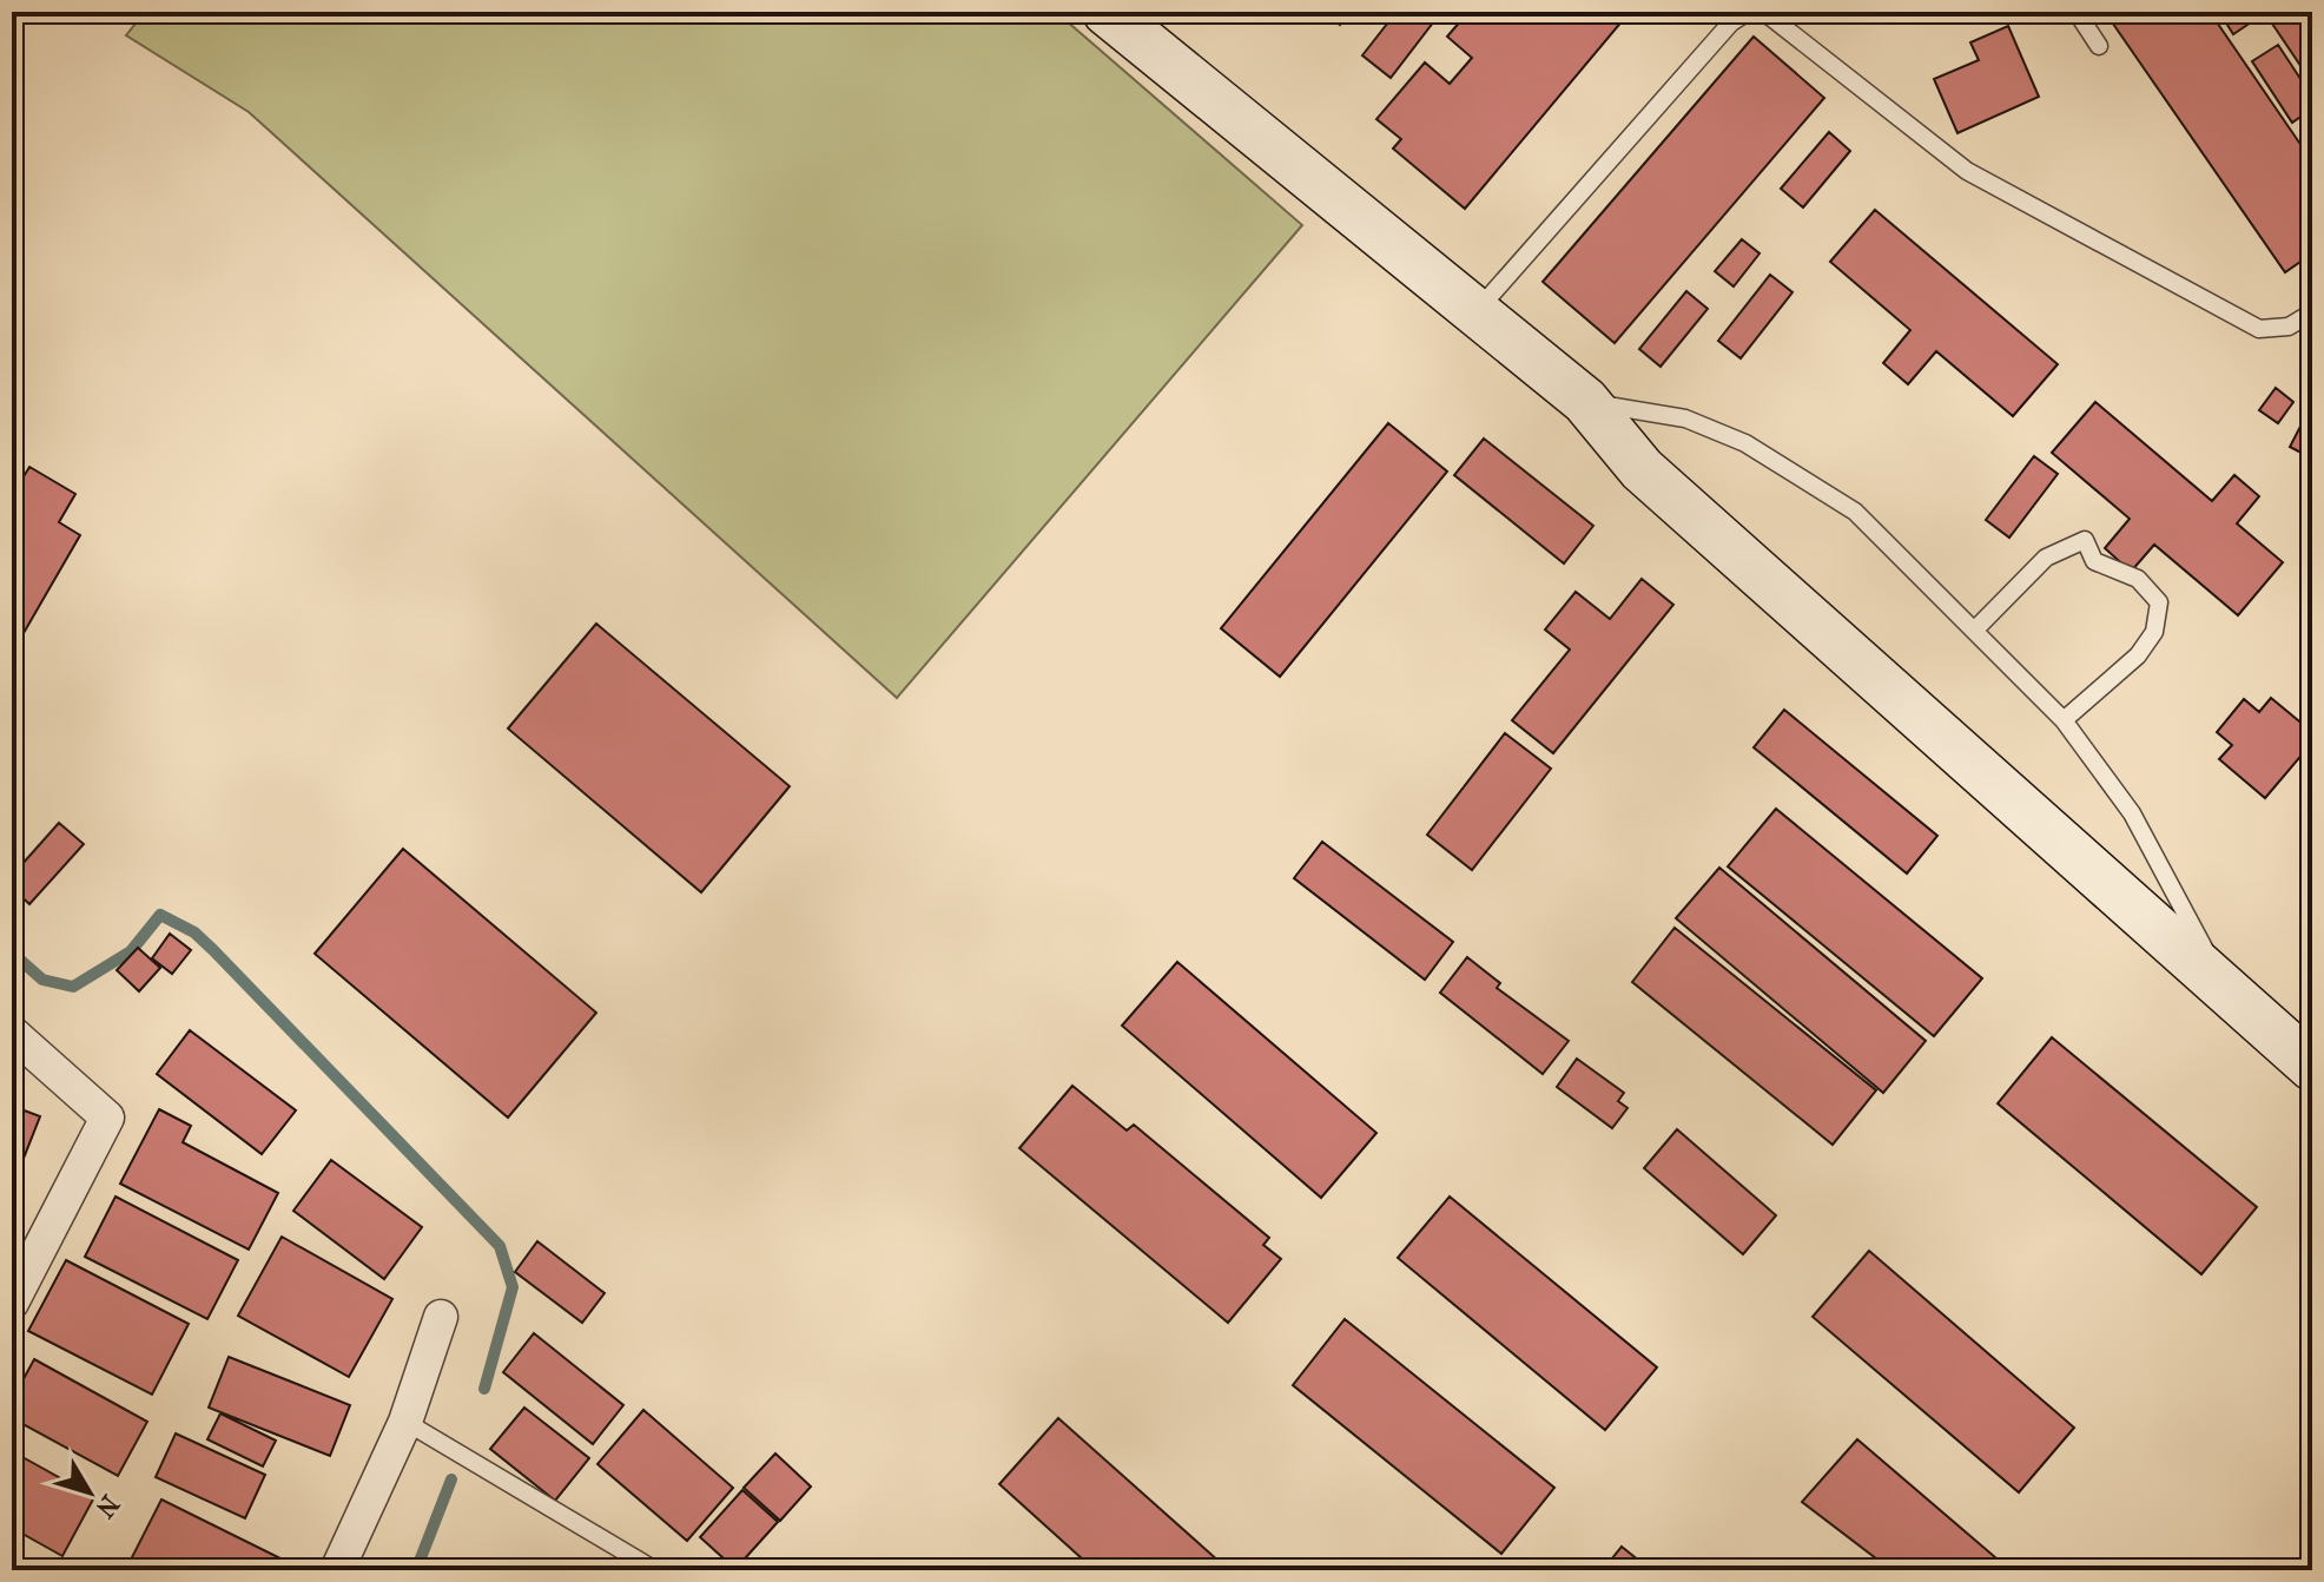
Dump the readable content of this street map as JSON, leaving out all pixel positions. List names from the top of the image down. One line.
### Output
{"north":"bottom right"}
